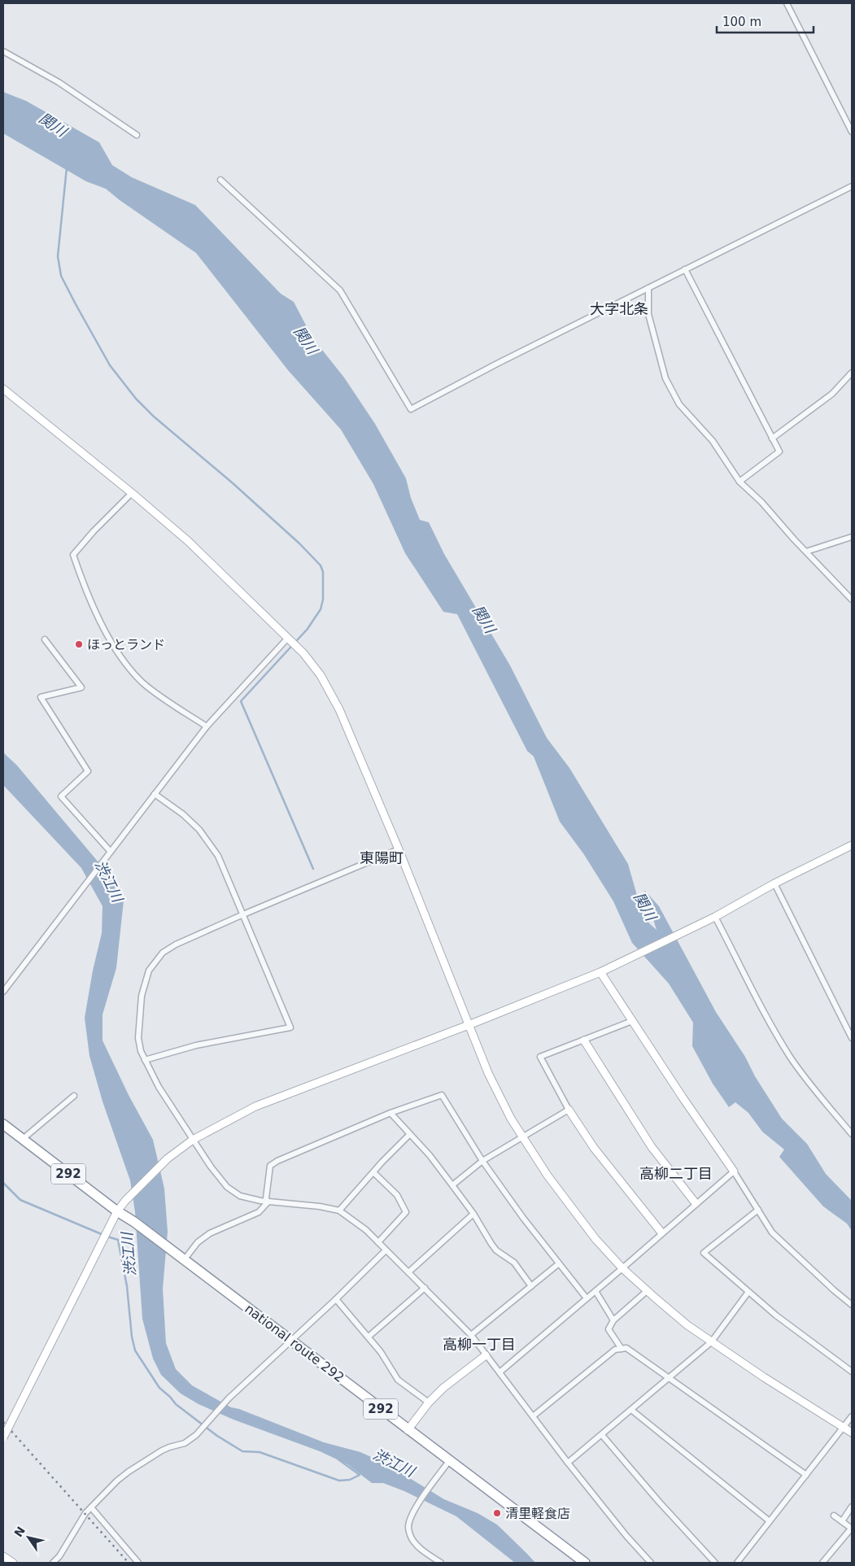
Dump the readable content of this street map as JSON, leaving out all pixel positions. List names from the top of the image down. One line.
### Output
{"streets":{"highway":["292","national route 292"]},"districts":["大字北条","東陽町","高柳二丁目","高柳一丁目"],"water":["関川","渋江川"],"places":["ほっとランド","清里軽食店"],"scale_bar":"100 m","north":"top left"}
